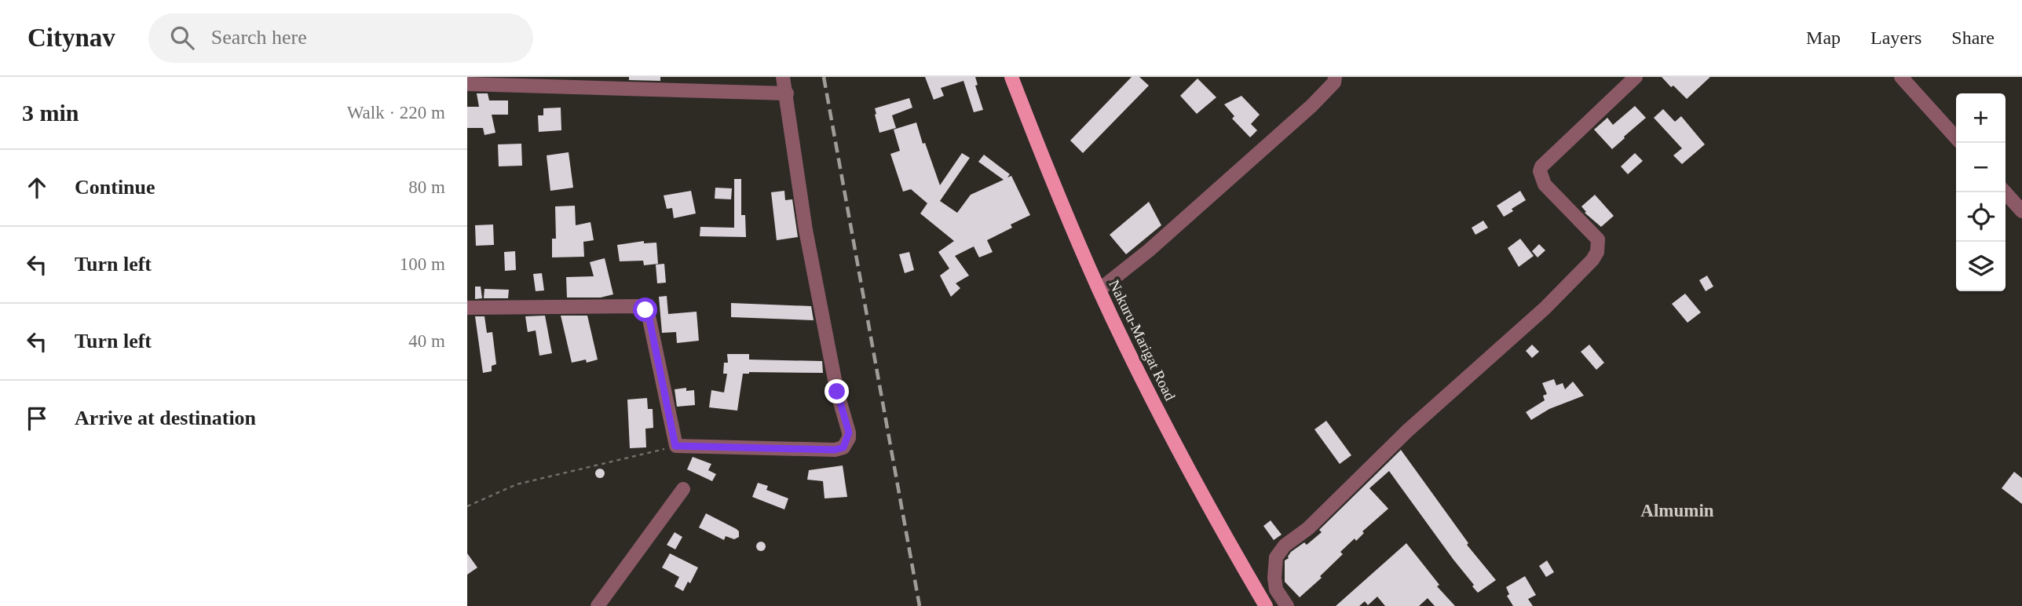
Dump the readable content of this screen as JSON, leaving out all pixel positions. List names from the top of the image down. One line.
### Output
{"streets":{"main road":["Nakuru-Marigat Road"]},"districts":["Almumin"],"page":{"header":"Citynav","search":"Search here","nav":["Map","Layers","Share"],"heading":["3 min","Walk · 220 m"],"map_buttons":["+","−"],"list":[["Continue","80 m"],["Turn left","100 m"],["Turn left","40 m"],"Arrive at destination"]}}
